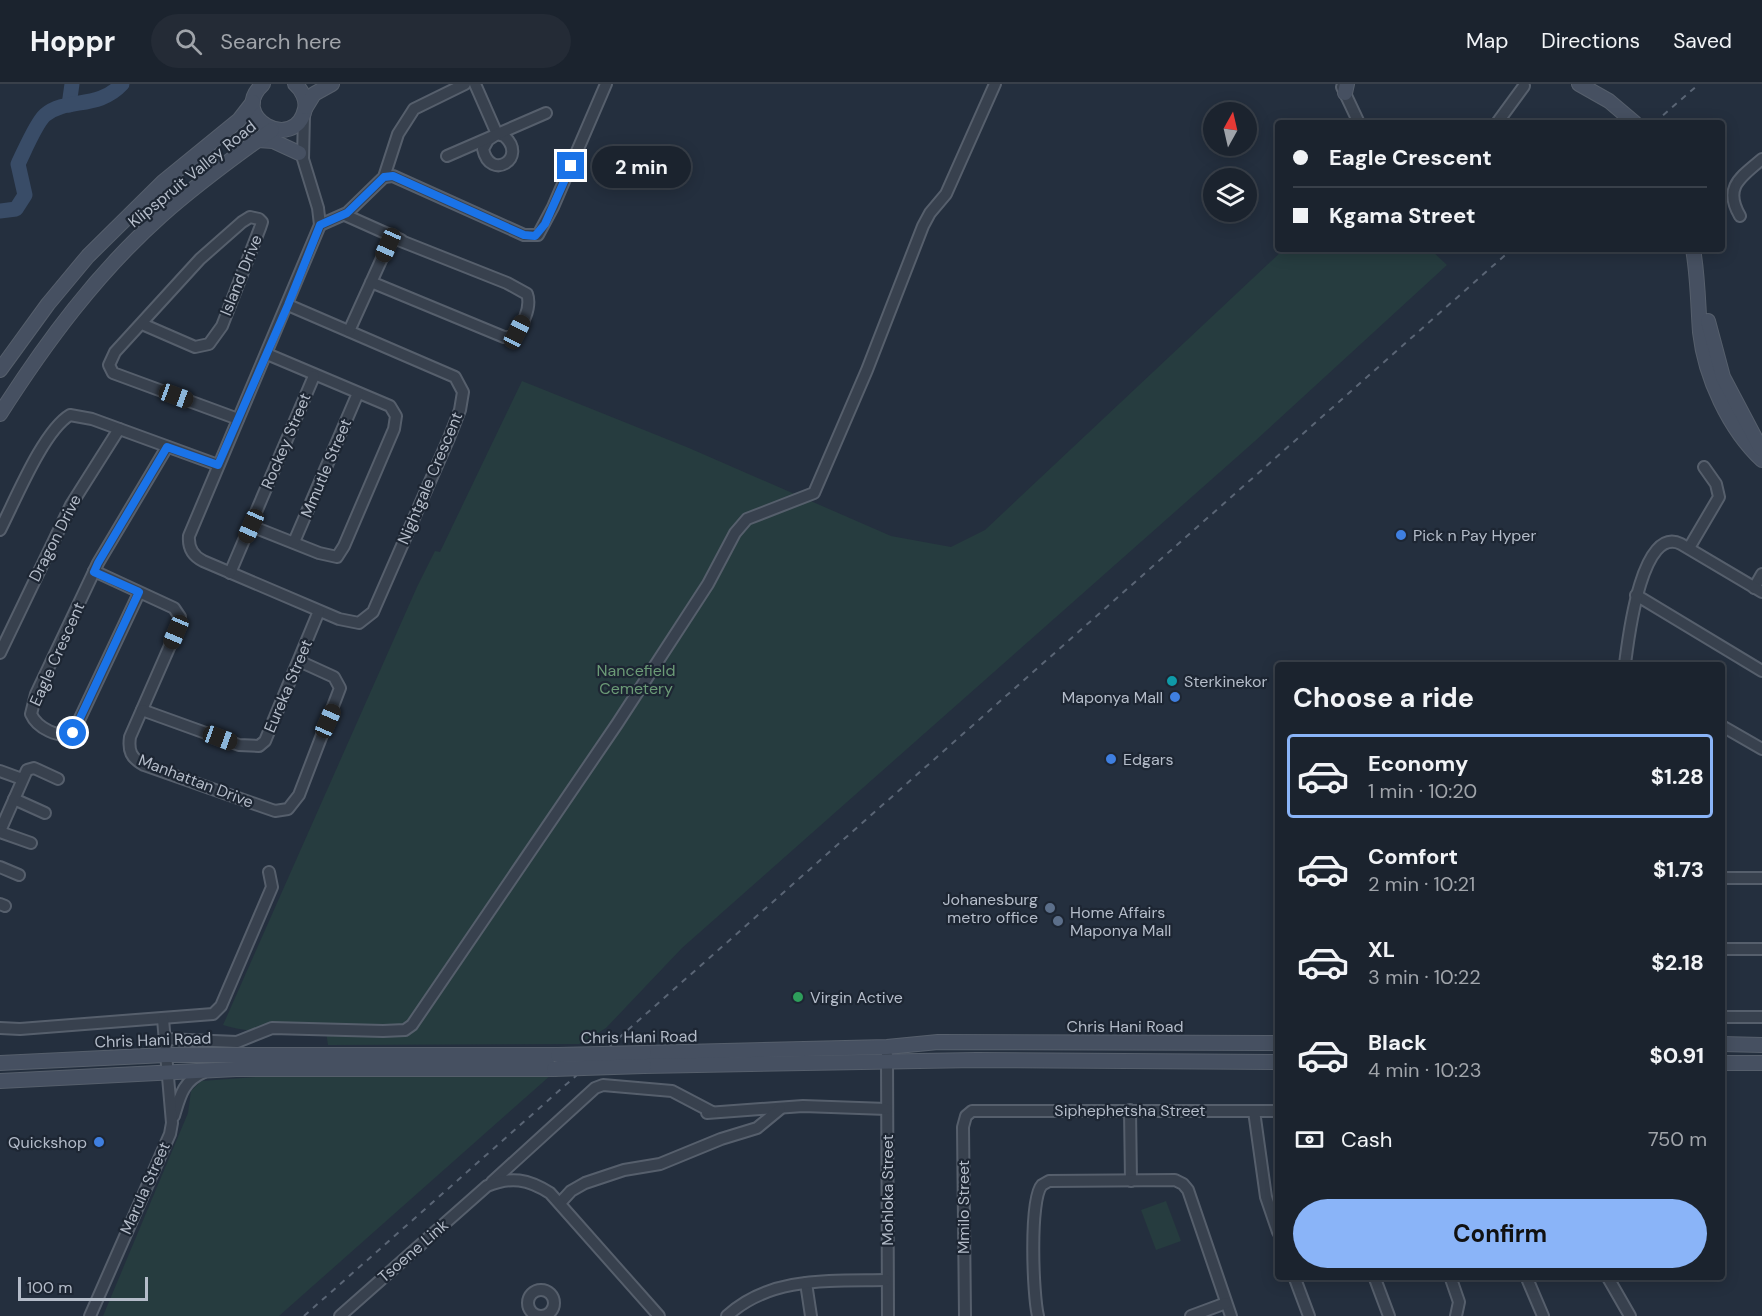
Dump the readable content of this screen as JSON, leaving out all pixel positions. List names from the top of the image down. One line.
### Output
{"streets":{"main road":["Klipspruit Valley Road","Chris Hani Road"],"street":["Island Drive","Rockey Street","Mmutle Street","Nightgale Crescent","Dragon Drive","Eagle Crescent","Eureka Street","Manhattan Drive","Siphephetsha Street","Marula Street","Mohloka Street","Mmilo Street","Tsoene Link"]},"crossings":[["Island Drive","Nightgale Crescent"],["Rockey Street","Nightgale Crescent"],["Nightgale Crescent","Eureka Street"],["Eagle Crescent","Manhattan Drive"],["Eureka Street","Manhattan Drive"],["Chris Hani Road","Marula Street"],["Chris Hani Road","Mohloka Street"],["Siphephetsha Street","Mmilo Street"]],"parks":["Nancefield Cemetery"],"places":["Pick n Pay Hyper","Sterkinekor","Maponya Mall","Edgars","Johanesburg metro office","Home Affairs Maponya Mall","Virgin Active","Quickshop"],"scale_bar":"100 m","north":"top","page":{"header":"Hoppr","search":"Search here","nav":["Map","Directions","Saved"],"banner":["Eagle Crescent","Kgama Street"],"bubble":"2 min","heading":"Choose a ride","list":[{"name":"Economy","note":"1 min · 10:20","value":"$1.28"},{"name":"Comfort","note":"2 min · 10:21","value":"$1.73"},{"name":"XL","note":"3 min · 10:22","value":"$2.18"},{"name":"Black","note":"4 min · 10:23","value":"$0.91"}],"pay":["Cash","750 m"],"buttons":"Confirm","scale":"100 m"}}
